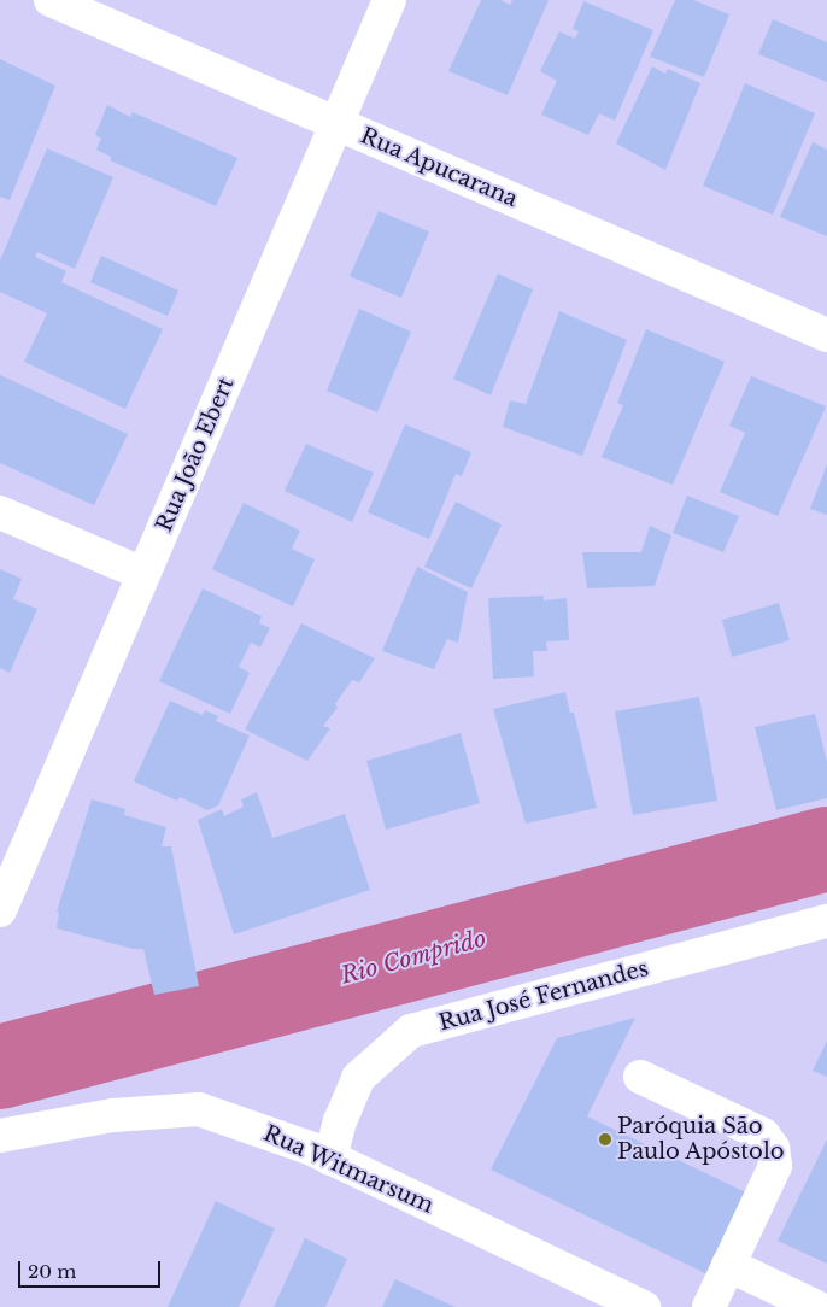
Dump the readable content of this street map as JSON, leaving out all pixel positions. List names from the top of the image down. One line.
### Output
{"streets":{"street":["Rua Apucarana","Rua João Ebert","Rua José Fernandes","Rua Witmarsum"]},"crossings":[["Rua Apucarana","Rua João Ebert"],["Rua José Fernandes","Rua Witmarsum"]],"water":["Rio Comprido"],"places":["Paróquia São Paulo Apóstolo"],"scale_bar":"20 m"}
